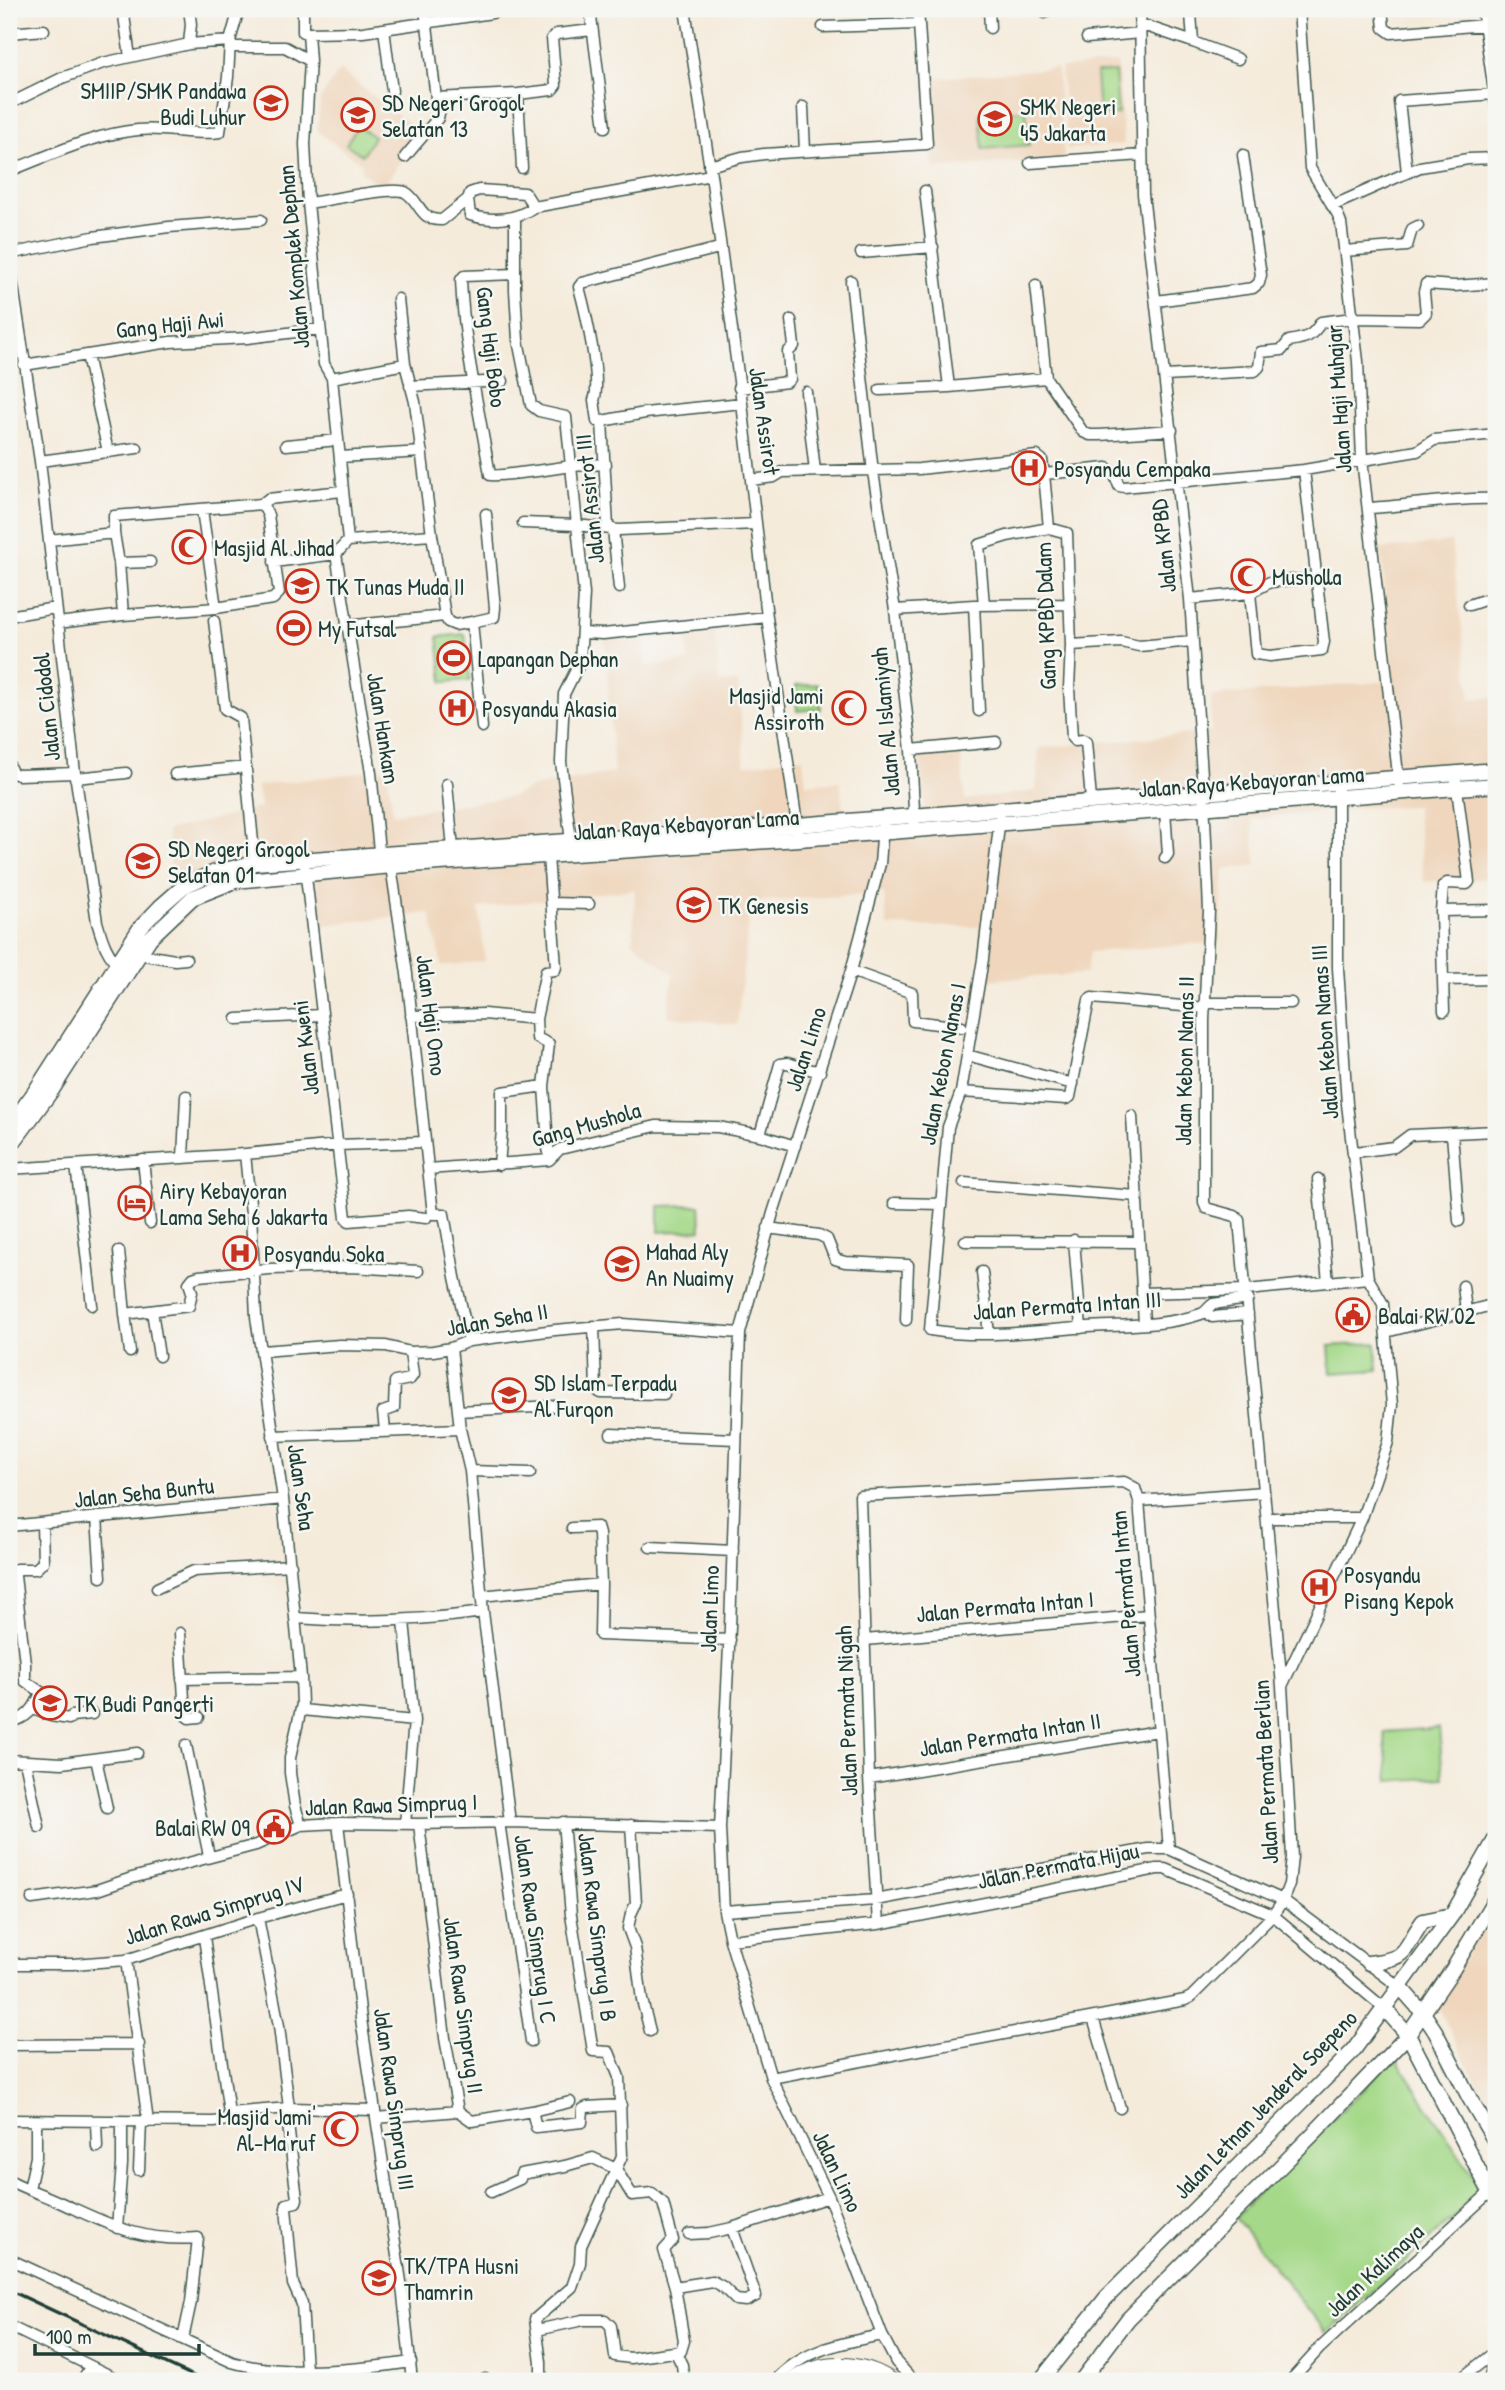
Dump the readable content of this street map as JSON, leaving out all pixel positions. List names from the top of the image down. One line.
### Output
{"streets":{"main road":["Jalan Raya Kebayoran Lama","Jalan Permata Hijau","Jalan Letnan Jenderal Soepeno"],"street":["Jalan Komplek Dephan","Gang Haji Awi","Gang Haji Bobo","Jalan Haji Muhajar","Jalan Assirot","Jalan Assirot III","Jalan KPBD","Gang KPBD Dalam","Jalan Cidodol","Jalan Al Islamiyah","Jalan Hankam","Jalan Haji Omo","Jalan Kebon Nanas III","Jalan Kweni","Jalan Limo","Jalan Kebon Nanas II","Jalan Kebon Nanas I","Gang Mushola","Jalan Permata Intan III","Jalan Seha II","Jalan Seha","Jalan Seha Buntu","Jalan Permata Intan","Jalan Permata Intan I","Jalan Permata Nigah","Jalan Permata Intan II","Jalan Permata Berlian","Jalan Rawa Simprug I","Jalan Rawa Simprug IV","Jalan Rawa Simprug I B","Jalan Rawa Simprug I C","Jalan Rawa Simprug II","Jalan Rawa Simprug III","Jalan Kalimaya"]},"crossings":[["Jalan Komplek Dephan","Gang Haji Awi"],["Gang Haji Awi","Jalan Cidodol"],["Jalan Haji Muhajar","Jalan Raya Kebayoran Lama"],["Jalan Assirot","Jalan Assirot III"],["Jalan Assirot","Jalan Raya Kebayoran Lama"],["Jalan KPBD","Jalan Raya Kebayoran Lama"],["Jalan KPBD","Jalan Kebon Nanas II"],["Gang KPBD Dalam","Jalan Raya Kebayoran Lama"],["Jalan Cidodol","Jalan Raya Kebayoran Lama"],["Jalan Al Islamiyah","Jalan Raya Kebayoran Lama"],["Jalan Hankam","Jalan Raya Kebayoran Lama"],["Jalan Hankam","Jalan Haji Omo"],["Jalan Raya Kebayoran Lama","Jalan Haji Omo"],["Jalan Raya Kebayoran Lama","Jalan Kebon Nanas III"],["Jalan Raya Kebayoran Lama","Jalan Kweni"],["Jalan Raya Kebayoran Lama","Jalan Limo"],["Jalan Raya Kebayoran Lama","Jalan Kebon Nanas II"],["Jalan Raya Kebayoran Lama","Jalan Kebon Nanas I"],["Jalan Haji Omo","Gang Mushola"],["Jalan Haji Omo","Jalan Seha II"],["Jalan Limo","Gang Mushola"],["Jalan Limo","Jalan Seha II"],["Jalan Limo","Jalan Permata Berlian"],["Jalan Limo","Jalan Rawa Simprug I"],["Jalan Limo","Jalan Permata Hijau"],["Jalan Kebon Nanas II","Jalan Permata Intan III"],["Jalan Kebon Nanas II","Jalan Permata Berlian"],["Jalan Kebon Nanas I","Jalan Permata Intan III"],["Jalan Permata Intan III","Jalan Permata Berlian"],["Jalan Seha II","Jalan Seha"],["Jalan Seha II","Jalan Rawa Simprug I C"],["Jalan Seha","Jalan Seha Buntu"],["Jalan Seha","Jalan Rawa Simprug I"],["Jalan Permata Intan","Jalan Permata Intan I"],["Jalan Permata Intan","Jalan Permata Nigah"],["Jalan Permata Intan","Jalan Permata Intan II"],["Jalan Permata Intan","Jalan Permata Hijau"],["Jalan Permata Intan I","Jalan Permata Nigah"],["Jalan Permata Nigah","Jalan Permata Intan II"],["Jalan Permata Nigah","Jalan Permata Hijau"],["Jalan Permata Berlian","Jalan Permata Hijau"],["Jalan Rawa Simprug I","Jalan Rawa Simprug I B"],["Jalan Rawa Simprug I","Jalan Rawa Simprug I C"],["Jalan Rawa Simprug I","Jalan Rawa Simprug II"],["Jalan Rawa Simprug I","Jalan Rawa Simprug III"],["Jalan Permata Hijau","Jalan Letnan Jenderal Soepeno"],["Jalan Permata Hijau","Jalan Kalimaya"],["Jalan Rawa Simprug IV","Jalan Rawa Simprug III"],["Jalan Rawa Simprug II","Jalan Rawa Simprug III"]],"places":{"school or university":["SMIIP/SMK Pandawa Budi Luhur","SD Negeri Grogol Selatan 13","SMK Negeri 45 Jakarta","TK Tunas Muda II","SD Negeri Grogol Selatan 01","TK Genesis","Mahad Aly An Nuaimy","SD Islam Terpadu Al Furqon","TK Budi Pangerti","TK/TPA Husni Thamrin"],"hospital":["Posyandu Cempaka","Posyandu Akasia","Posyandu Soka","Posyandu Pisang Kepok"],"mosque":["Masjid Al Jihad","Musholla","Masjid Jami Assiroth","Masjid Jami' Al-Ma'ruf"],"sports":["My Futsal","Lapangan Dephan"],"hotel":["Airy Kebayoran Lama Seha 6 Jakarta"],"public building":["Balai RW 02","Balai RW 09"]},"scale_bar":"100 m"}
